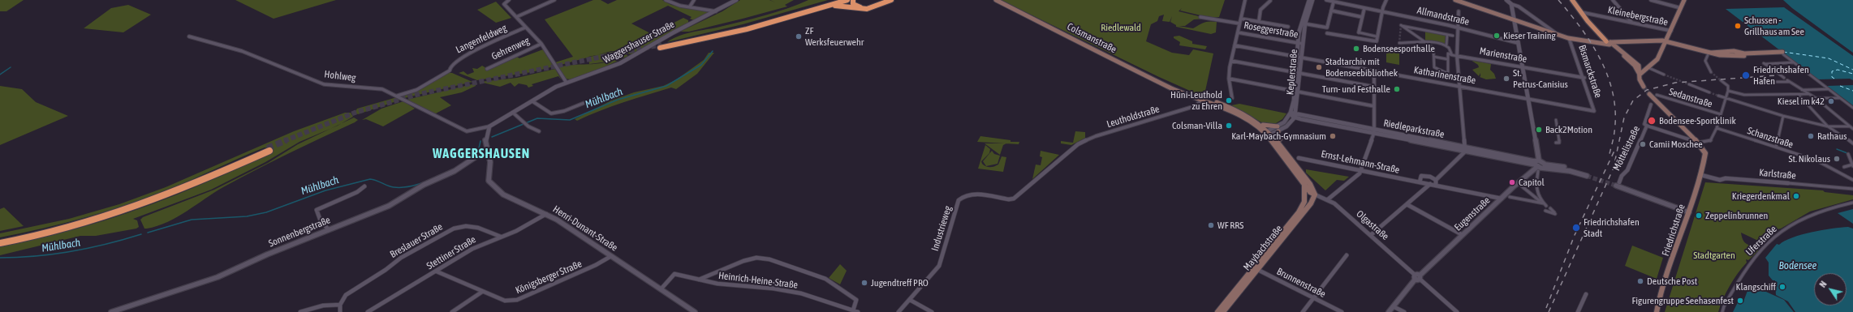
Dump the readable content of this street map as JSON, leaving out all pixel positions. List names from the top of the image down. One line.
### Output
{"streets":{"main road":["Colsmanstraße","Friedrichstraße","Maybachstraße"],"street":["Allmandstraße","Kleinebergstraße","Roseggerstraße","Langenfeldweg","Waggershauser Straße","Gehrenweg","Marienstraße","Bismarckstraße","Keplerstraße","Katharinenstraße","Hohlweg","Sedanstraße","Leutholdstraße","Riedleparkstraße","Schanzstraße","Möttelistraße","Ernst-Lehmann-Straße","Karlstraße","Eugenstraße","Olgastraße","Henri-Dunant-Straße","Industrieweg","Sonnenbergstraße","Breslauer Straße","Uferstraße","Stettiner Straße","Königsberger Straße","Heinrich-Heine-Straße","Brunnenstraße"]},"crossings":[["Roseggerstraße","Keplerstraße"],["Colsmanstraße","Leutholdstraße"],["Colsmanstraße","Maybachstraße"],["Langenfeldweg","Hohlweg"],["Waggershauser Straße","Hohlweg"],["Marienstraße","Bismarckstraße"],["Bismarckstraße","Katharinenstraße"],["Keplerstraße","Katharinenstraße"],["Keplerstraße","Riedleparkstraße"],["Leutholdstraße","Industrieweg"],["Riedleparkstraße","Eugenstraße"],["Karlstraße","Friedrichstraße"],["Eugenstraße","Olgastraße"],["Olgastraße","Maybachstraße"],["Henri-Dunant-Straße","Sonnenbergstraße"],["Henri-Dunant-Straße","Stettiner Straße"],["Henri-Dunant-Straße","Königsberger Straße"],["Henri-Dunant-Straße","Heinrich-Heine-Straße"],["Breslauer Straße","Stettiner Straße"],["Maybachstraße","Brunnenstraße"],["Stettiner Straße","Königsberger Straße"]],"districts":["WAGGERSHAUSEN"],"water":["Mühlbach","Bodensee"],"parks":["Riedlewald","Stadtgarten"],"places":["Schussen - Grillhaus am See","Kieser Training","ZF Werksfeuerwehr","Bodenseesporthalle","Stadtarchiv mit Bodenseebibliothek","Friedrichshafen Hafen","St. Petrus-Canisius","Turn- und Festhalle","Hüni-Leuthold zu Ehren","Kiesel im k42","Bodensee-Sportklinik","Colsman-Villa","Back2Motion","Karl-Maybach-Gymnasium","Rathaus","Camii Moschee","St. Nikolaus","Capitol","Kriegerdenkmal","Zeppelinbrunnen","WF RRS","Friedrichshafen Stadt","Deutsche Post","Jugendtreff PRO","Klangschiff","Figurengruppe Seehasenfest"],"north":"top left"}
